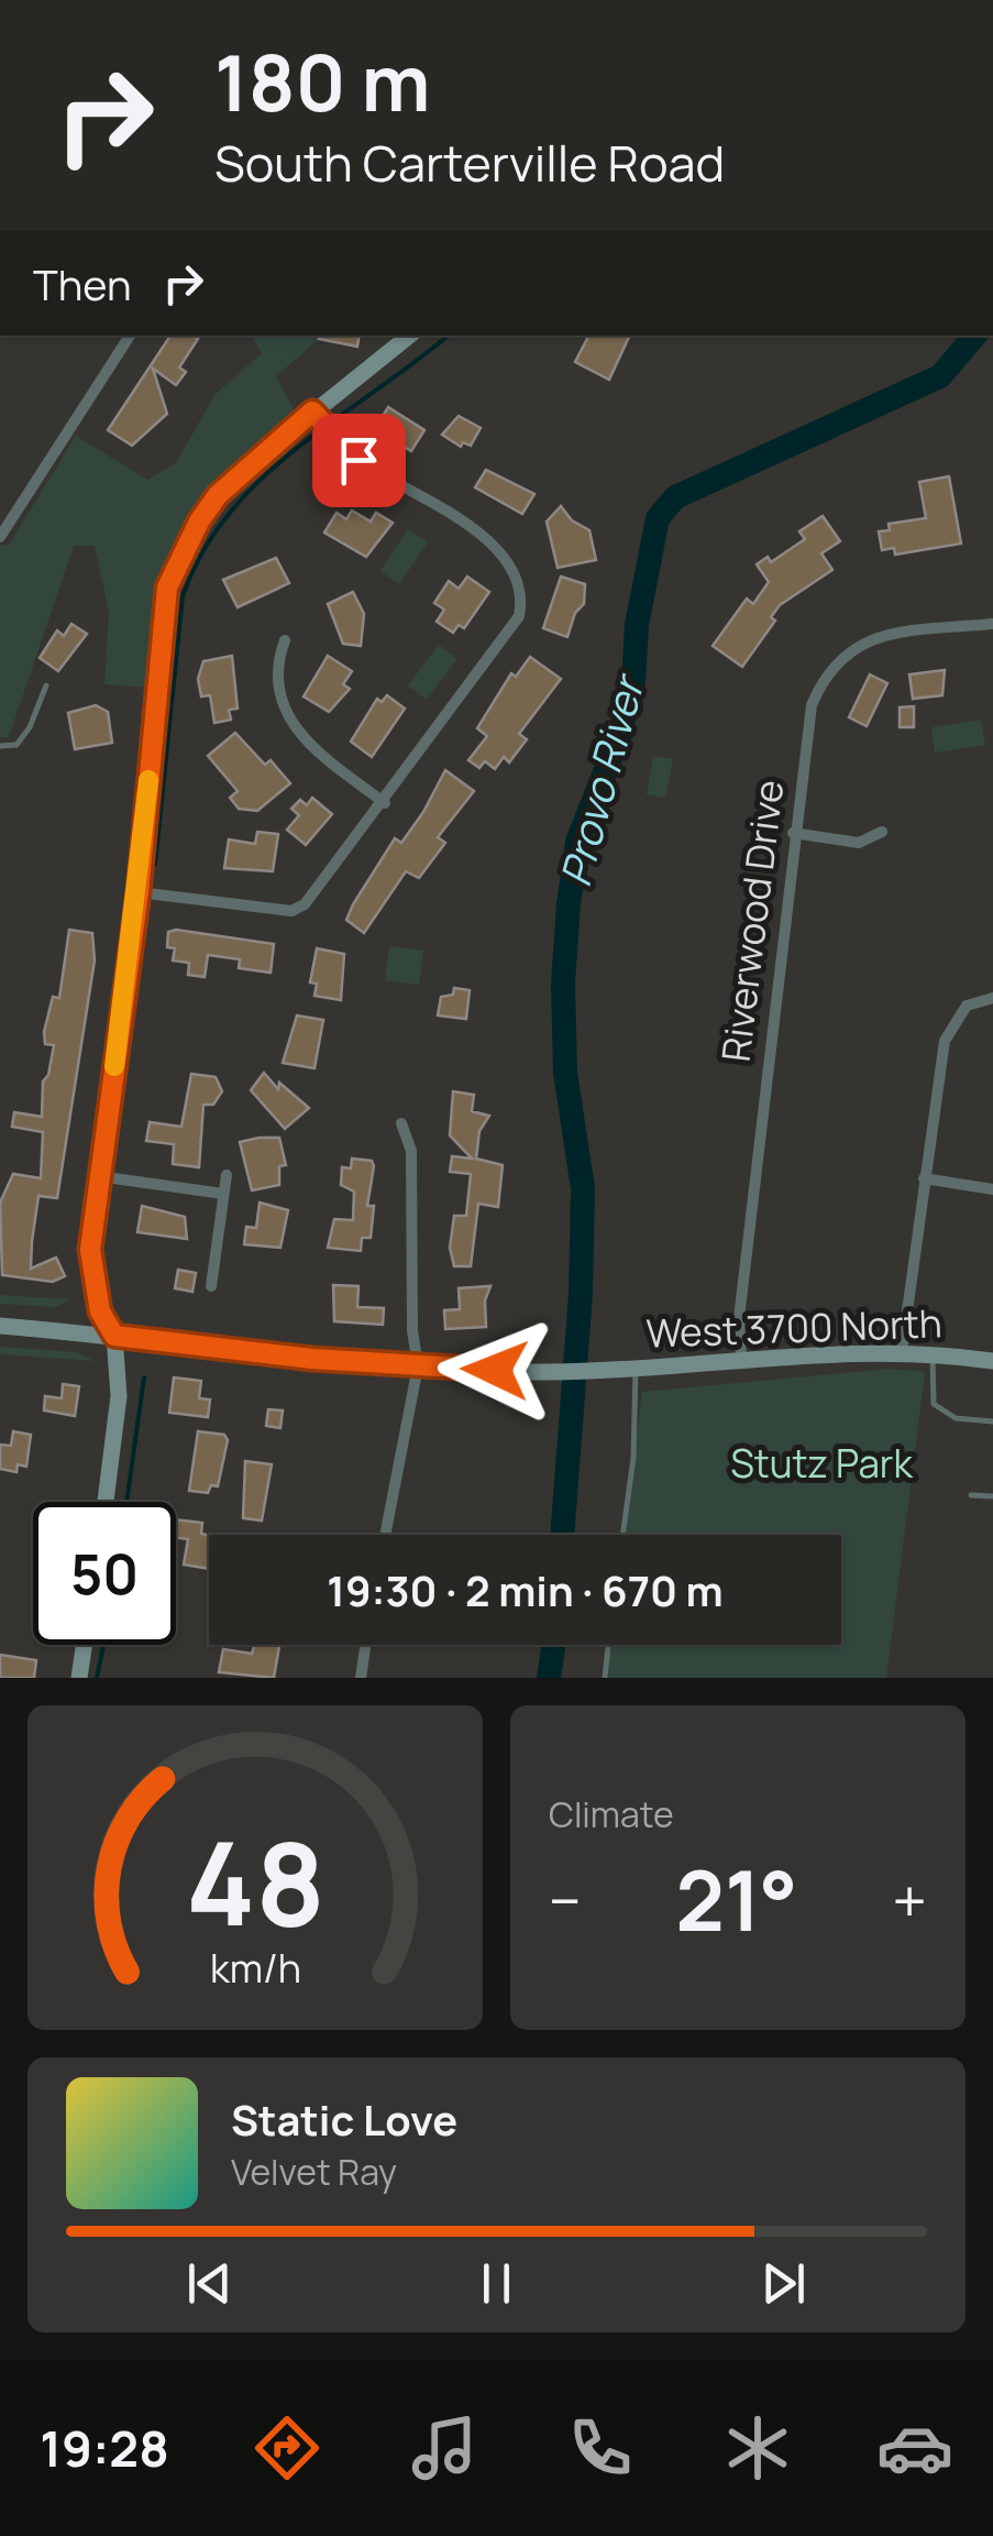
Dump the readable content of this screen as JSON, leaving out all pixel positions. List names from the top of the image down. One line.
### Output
{"streets":{"street":["Riverwood Drive","West 3700 North"]},"crossings":[["Riverwood Drive","West 3700 North"]],"water":["Provo River"],"parks":["Stutz Park"],"page":{"turn":["180 m","South Carterville Road"],"then":"Then","limit":"50","trip":"19:30 · 2 min · 670 m","tile":"Climate","heat":["−","21°","+"],"song":["Static Love","Velvet Ray"],"tabs":"19:28","gauge":["48","km/h"]}}
